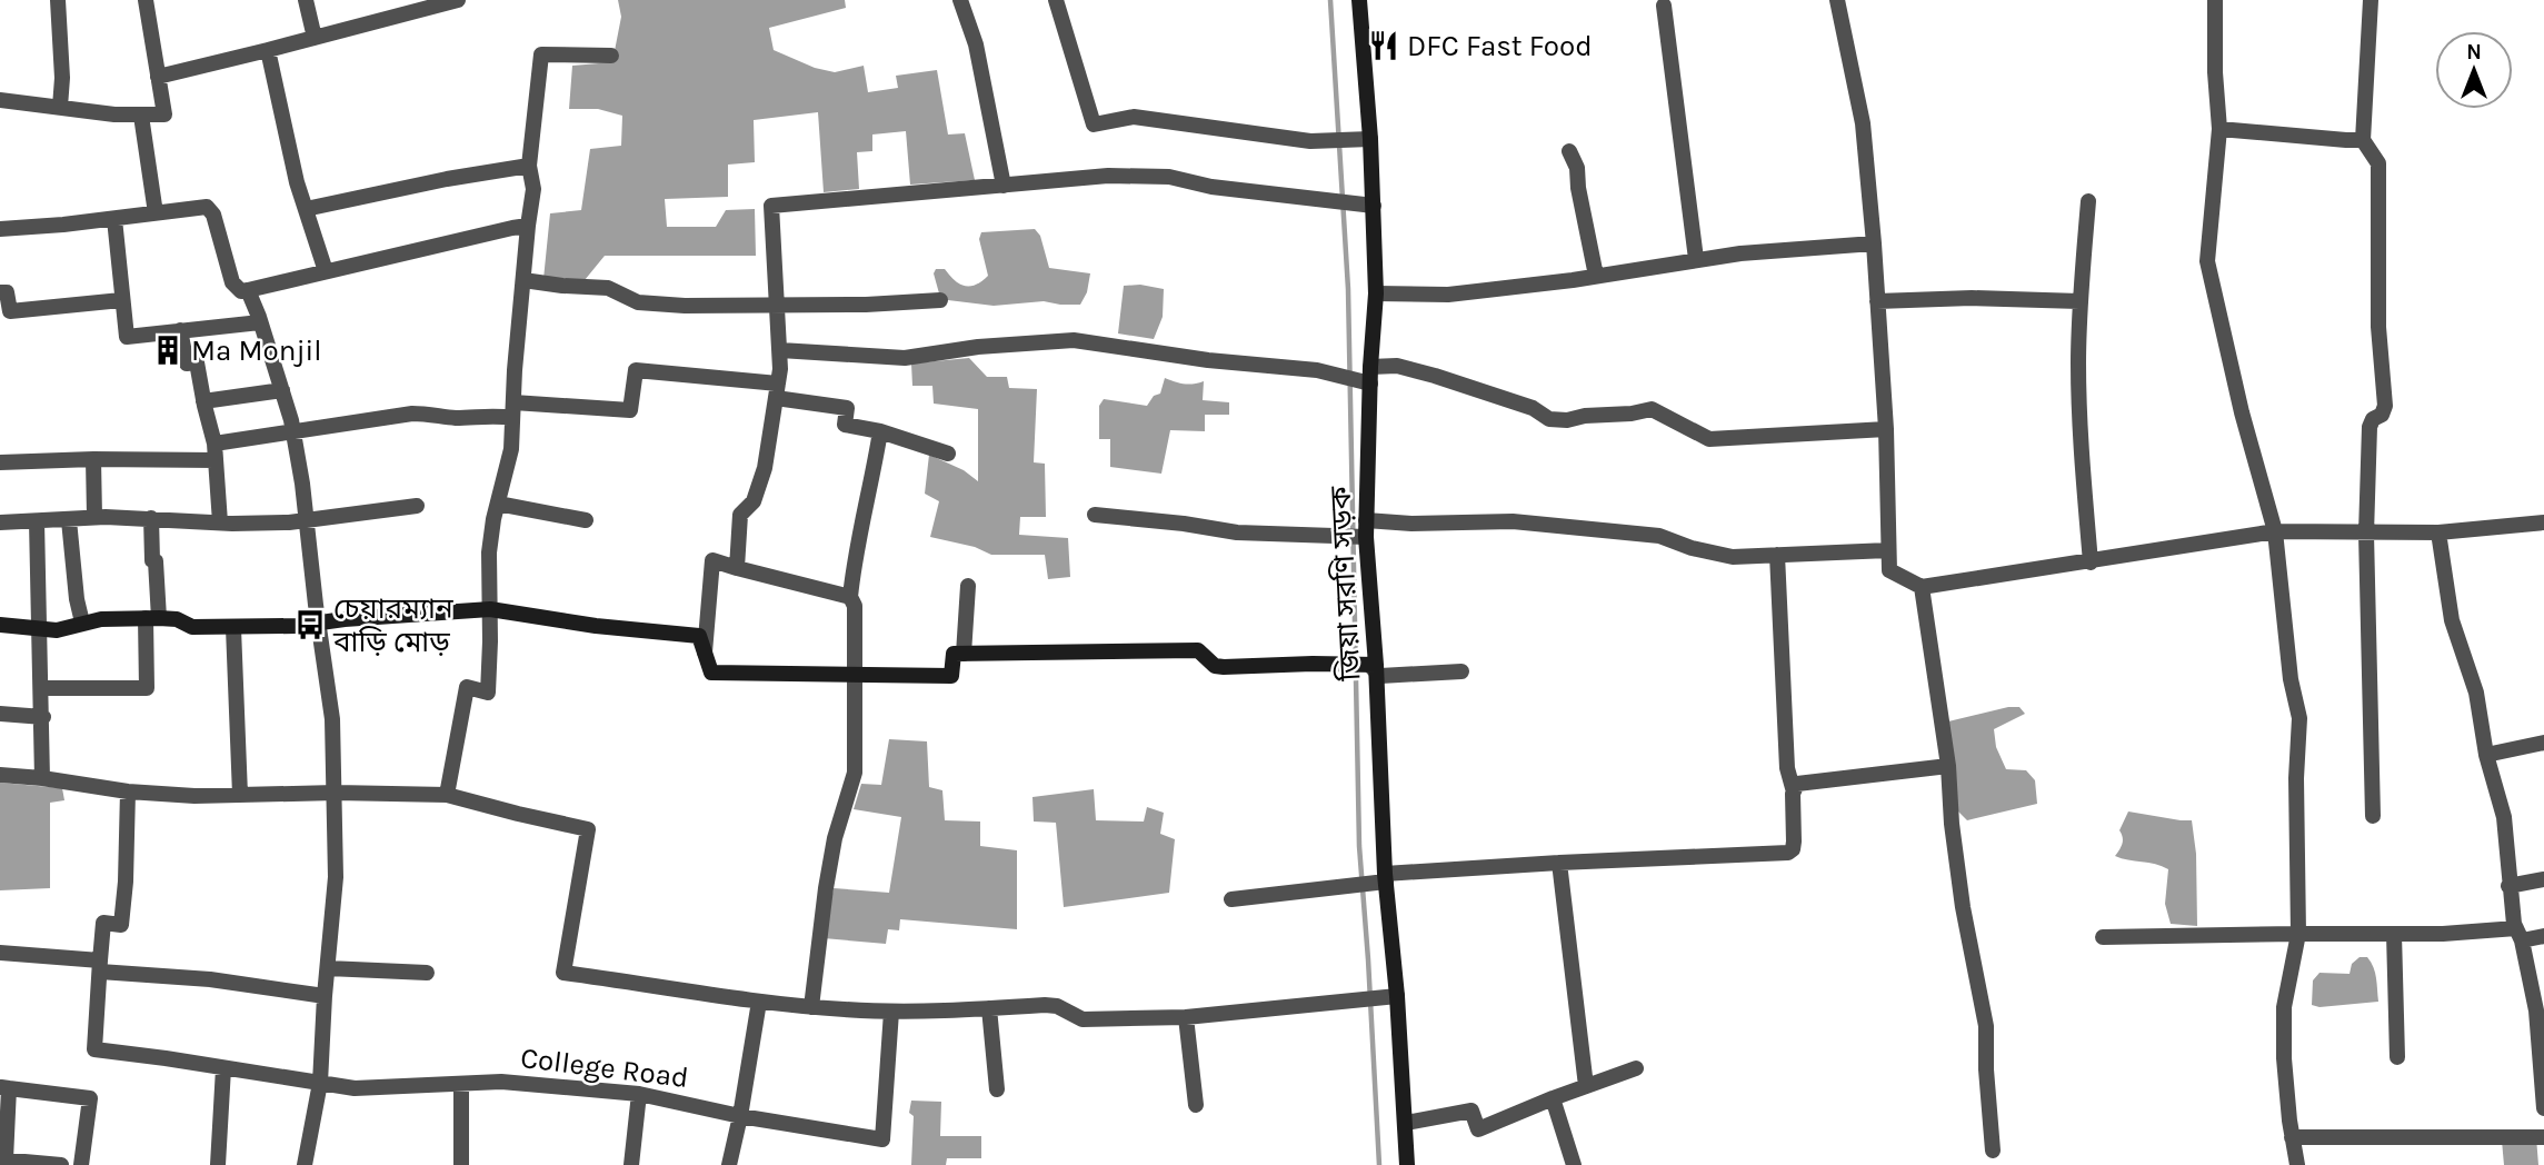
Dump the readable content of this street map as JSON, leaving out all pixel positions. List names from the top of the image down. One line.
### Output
{"streets":{"street":["জিয়া সরণি সড়ক","College Road"]},"places":{"restaurant":["DFC Fast Food"],"building":["Ma Monjil"],"bus stop":["চেয়ারম্যান বাড়ি মোড়"]},"north":"top"}
